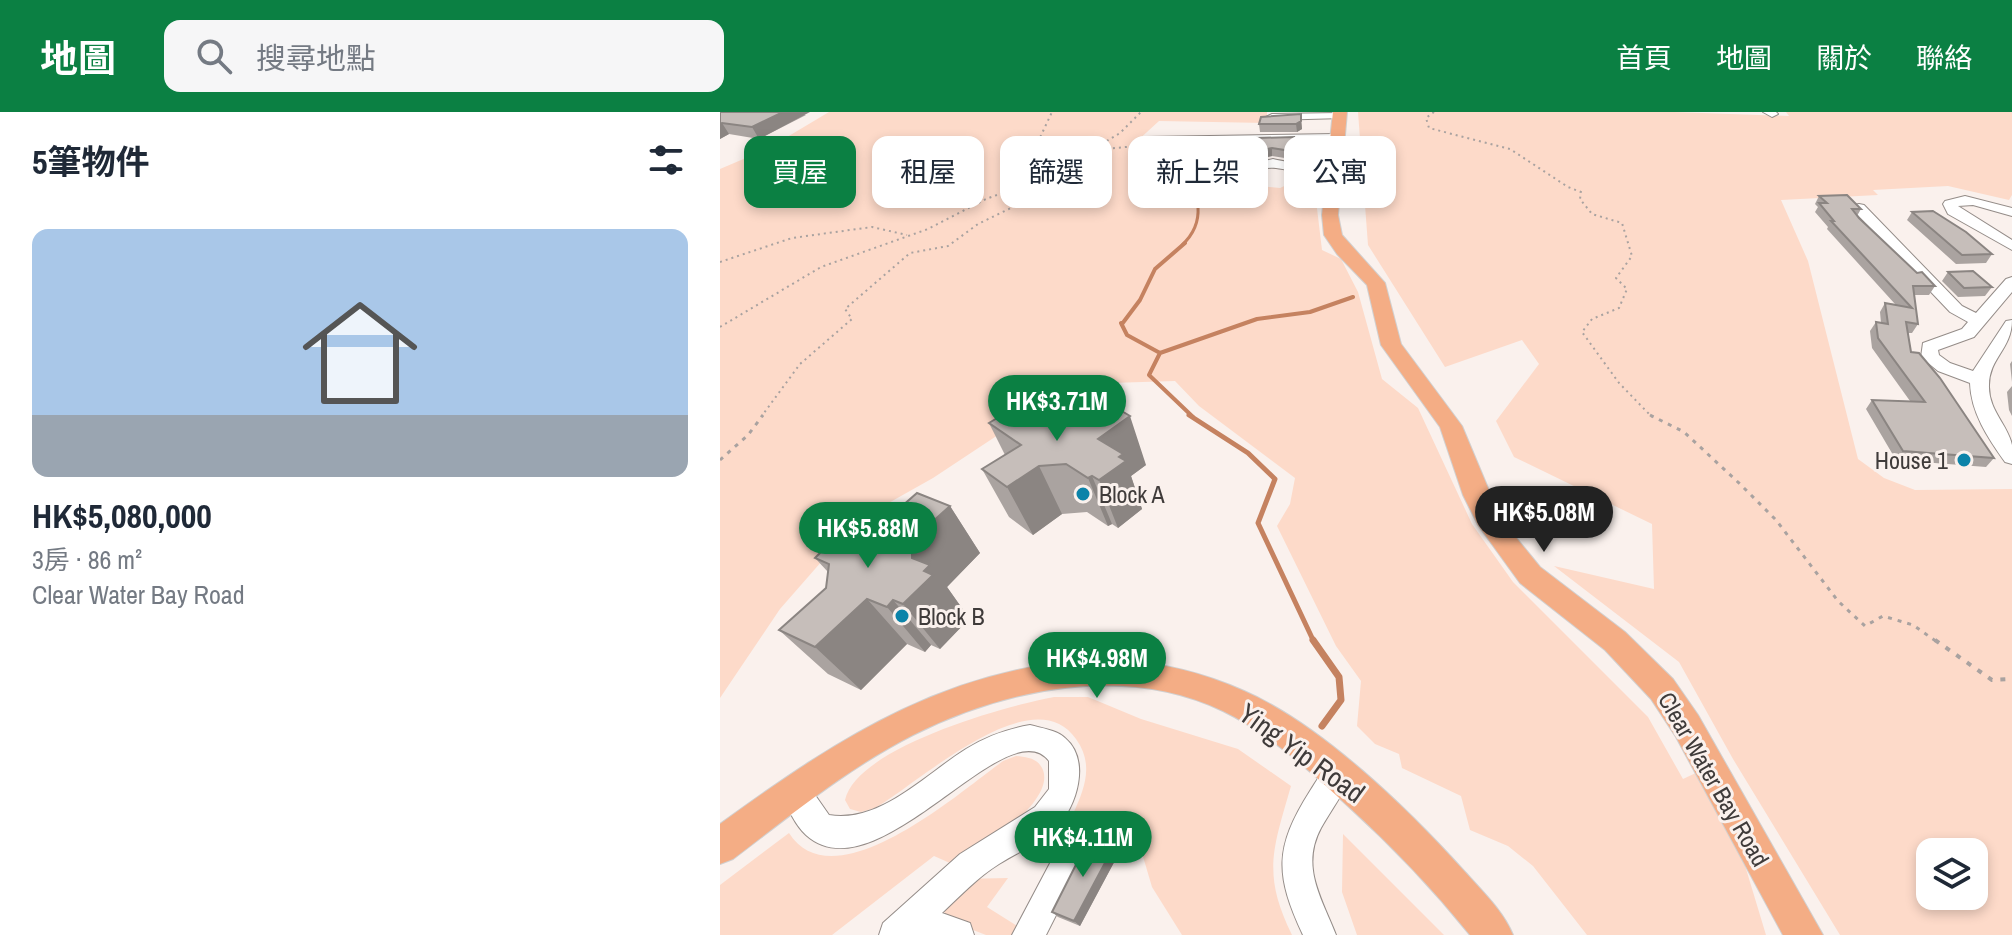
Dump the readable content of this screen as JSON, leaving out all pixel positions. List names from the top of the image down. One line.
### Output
{"streets":{"main road":["Ying Yip Road","Clear Water Bay Road"]},"places":["House 1","Block A","Block B"],"page":{"header":"地圖","search":"搜尋地點","nav":["首頁","地圖","關於","聯絡"],"heading":"5筆物件","chip":["買屋","租屋","篩選","新上架","公寓"],"list":[{"name":"HK$5,080,000","note":"3房 · 86 m² · Clear Water Bay Road"}],"price":["HK$3.71M","HK$5.08M","HK$5.88M","HK$4.98M","HK$4.11M"]}}
